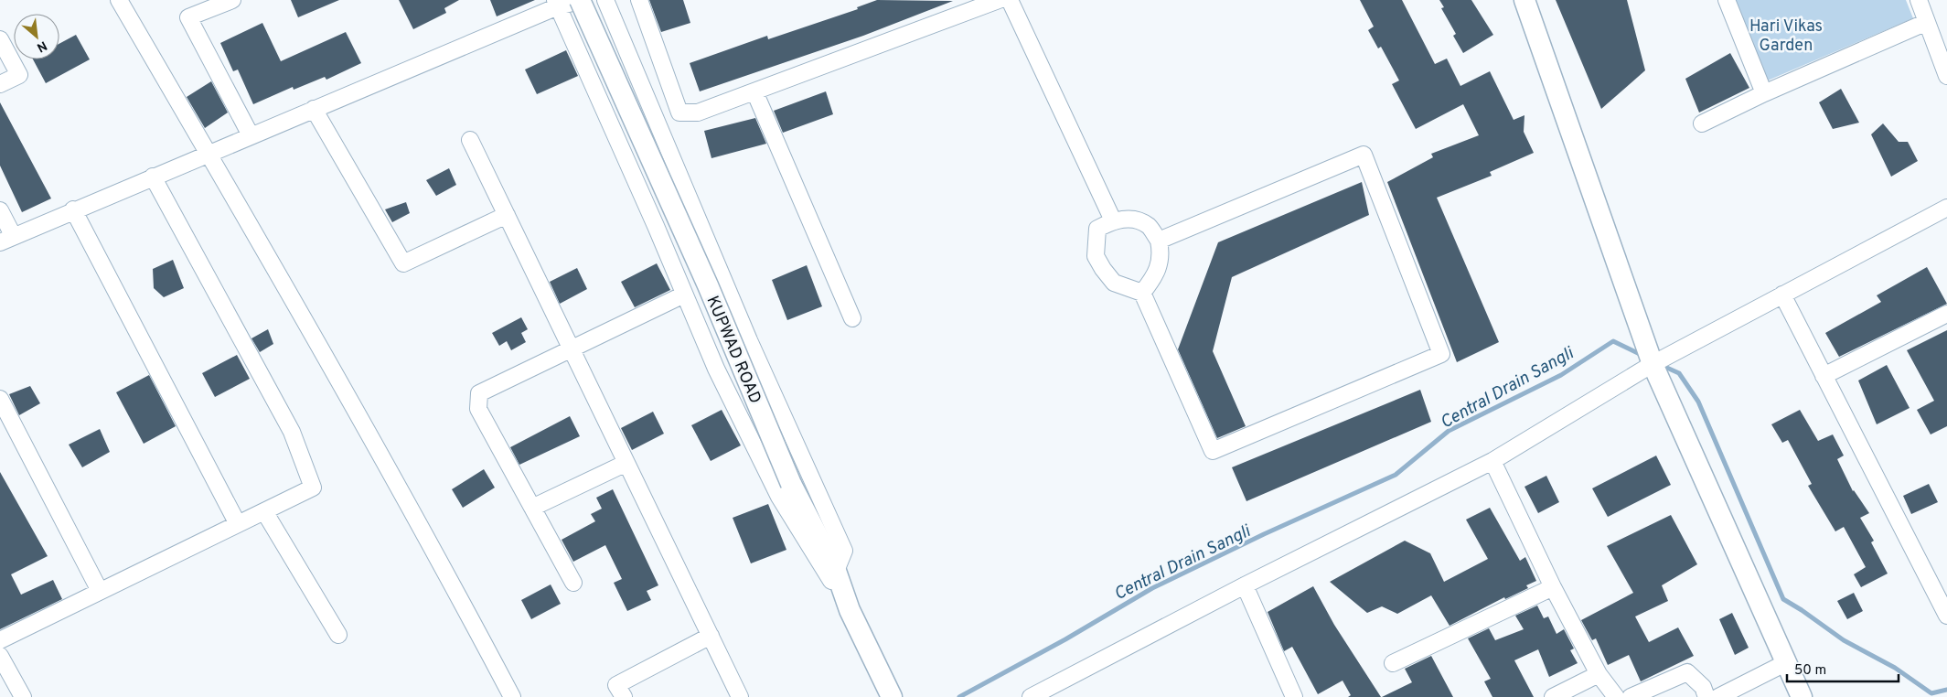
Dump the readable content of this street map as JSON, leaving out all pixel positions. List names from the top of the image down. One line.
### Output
{"streets":{"main road":["KUPWAD ROAD"]},"water":["Central Drain Sangli"],"parks":["Hari Vikas Garden"],"scale_bar":"50 m","north":"bottom right"}
